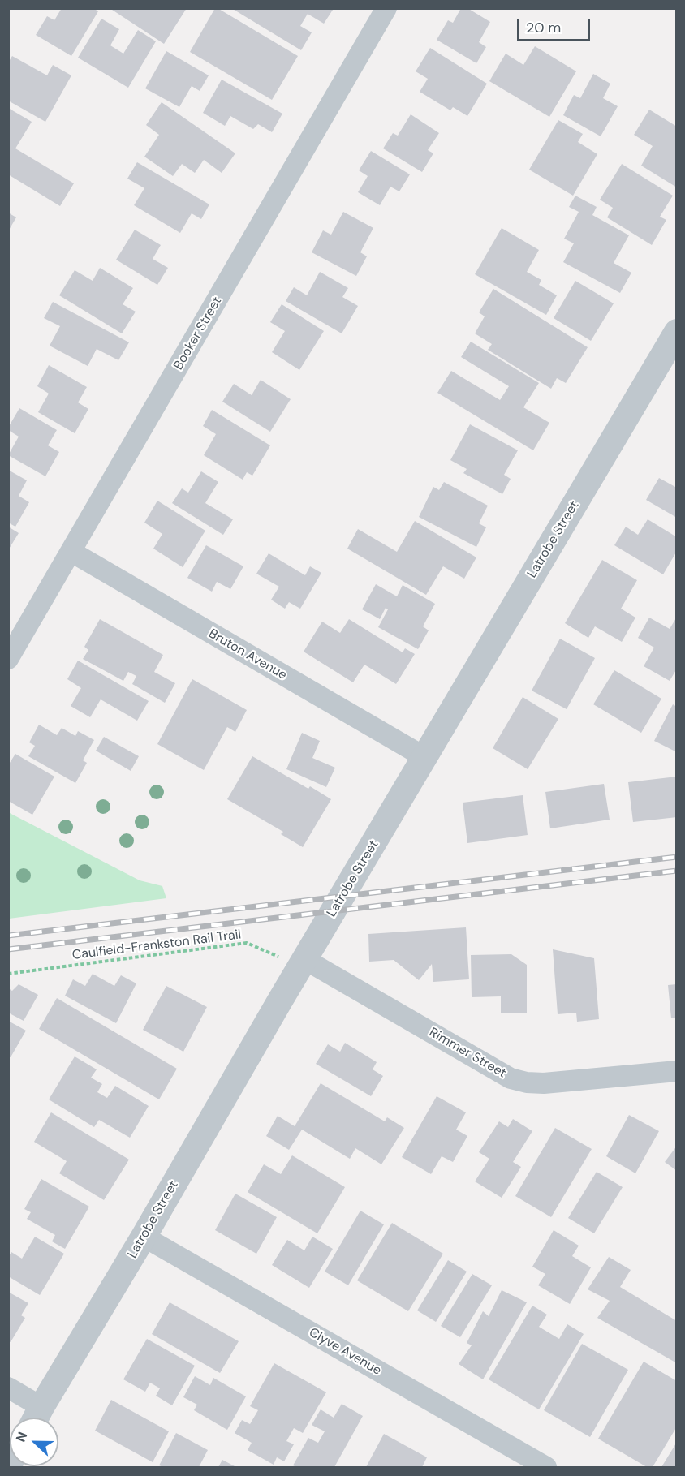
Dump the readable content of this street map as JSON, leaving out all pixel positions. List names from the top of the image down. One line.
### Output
{"streets":{"street":["Booker Street","Latrobe Street","Bruton Avenue","Rimmer Street","Clyve Avenue"],"path":["Caulfield-Frankston Rail Trail"]},"crossings":[["Booker Street","Bruton Avenue"],["Latrobe Street","Bruton Avenue"],["Latrobe Street","Caulfield-Frankston Rail Trail"],["Latrobe Street","Rimmer Street"],["Latrobe Street","Clyve Avenue"],["Caulfield-Frankston Rail Trail","Rimmer Street"]],"scale_bar":"20 m","north":"left"}
